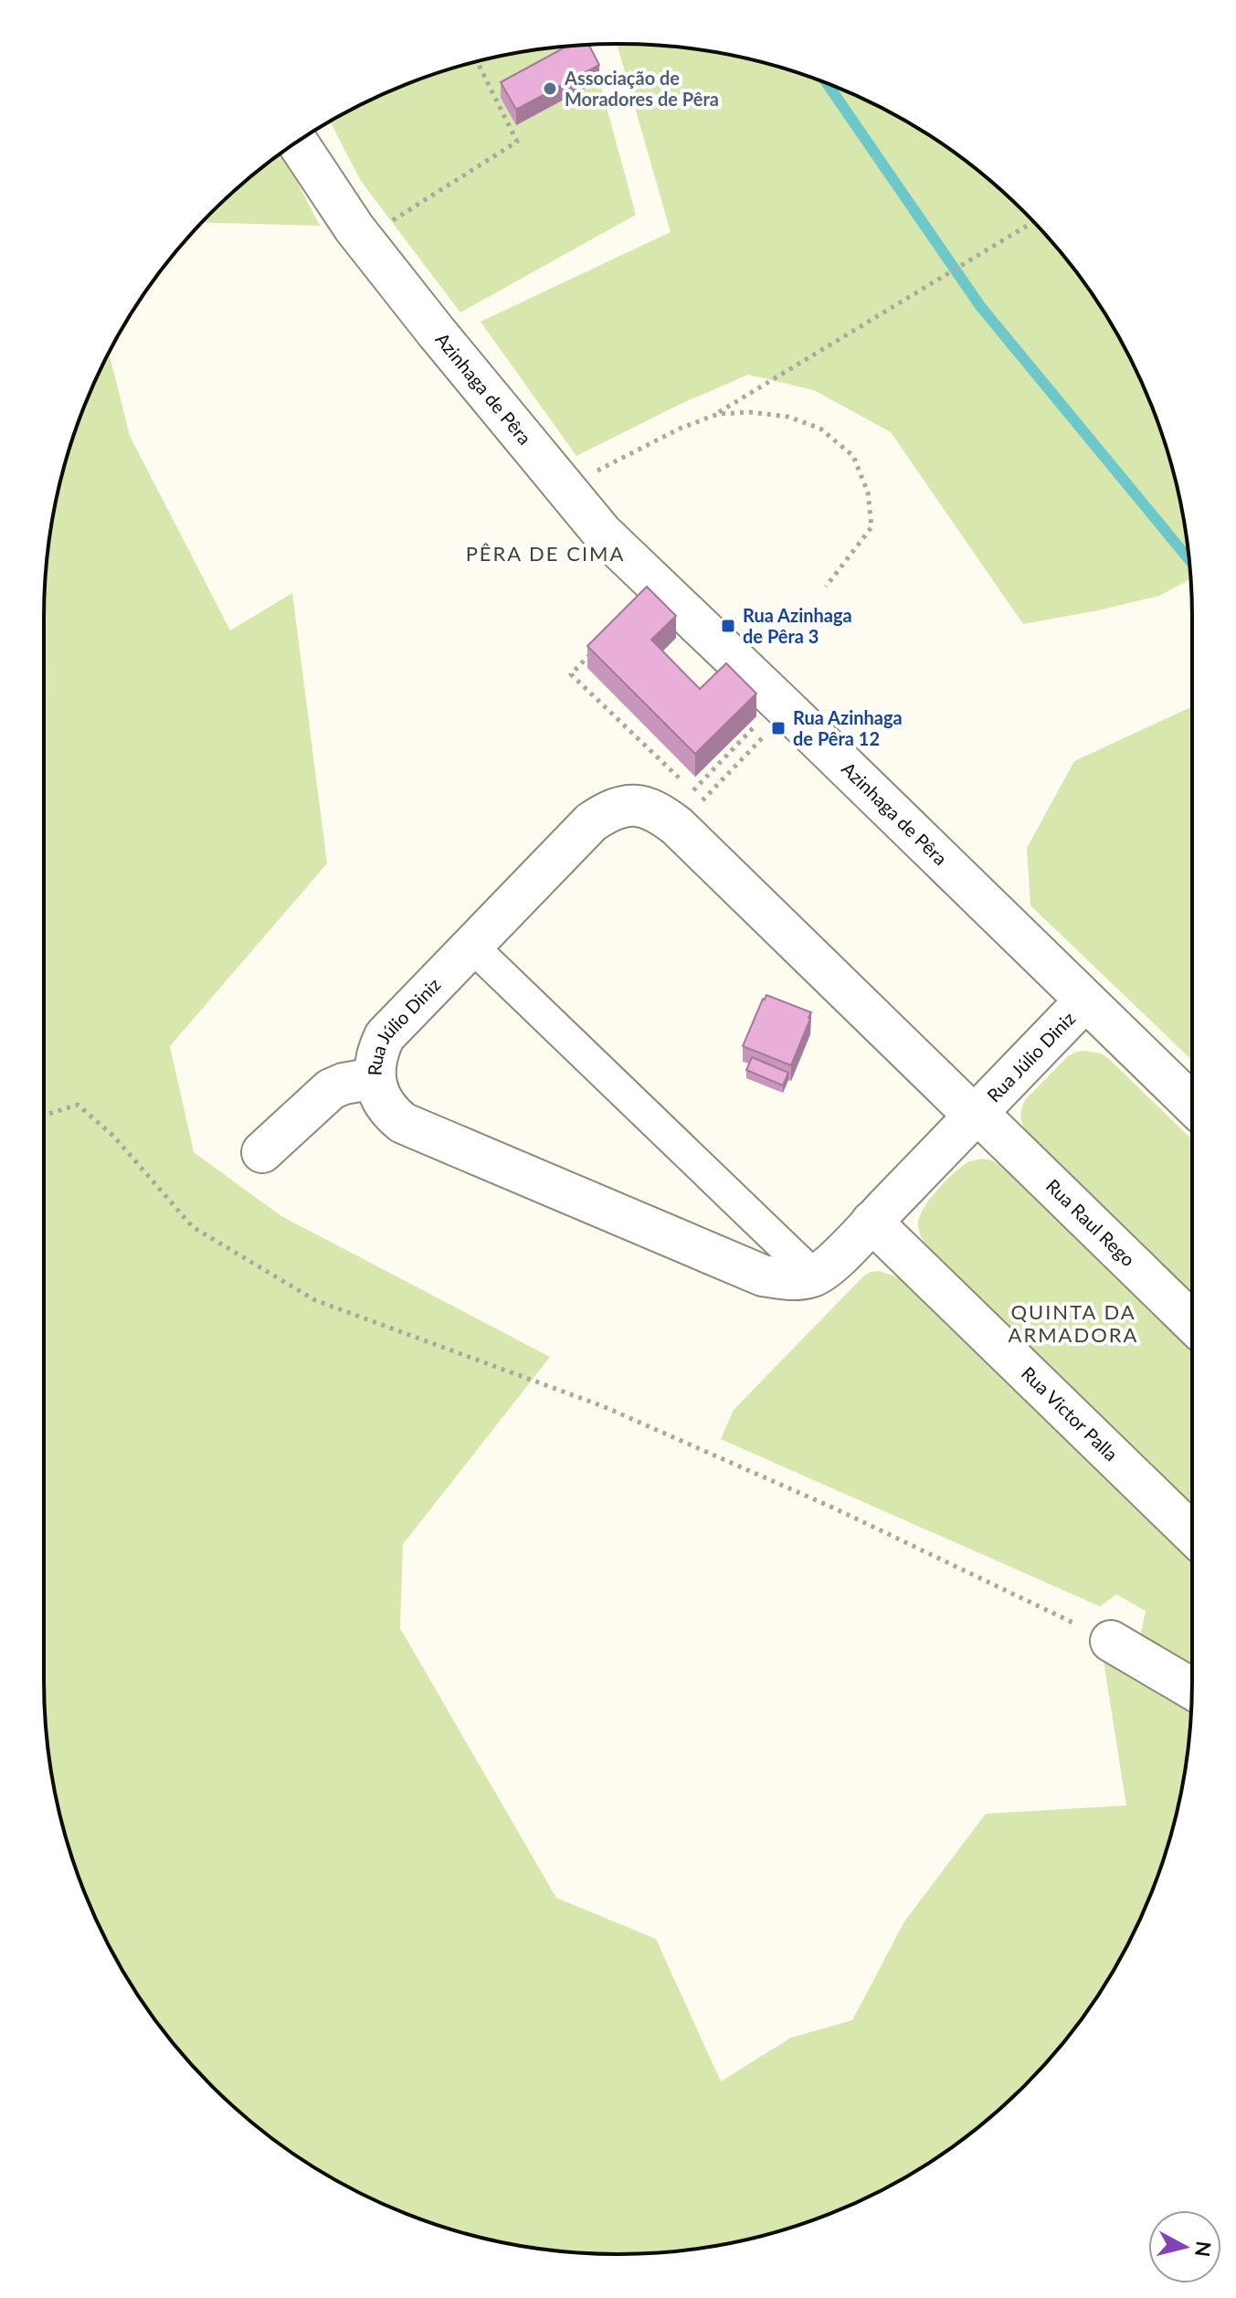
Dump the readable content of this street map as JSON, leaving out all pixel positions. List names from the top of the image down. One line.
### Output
{"streets":{"street":["Azinhaga de Pêra","Rua Júlio Diniz","Rua Raul Rego","Rua Victor Palla"]},"crossings":[["Azinhaga de Pêra","Rua Júlio Diniz"],["Rua Júlio Diniz","Rua Raul Rego"],["Rua Júlio Diniz","Rua Victor Palla"]],"districts":["PÊRA DE CIMA","QUINTA DA ARMADORA"],"places":{"other":["Associação de Moradores de Pêra"],"transit":["Rua Azinhaga de Pêra 3","Rua Azinhaga de Pêra 12"]},"north":"right"}
